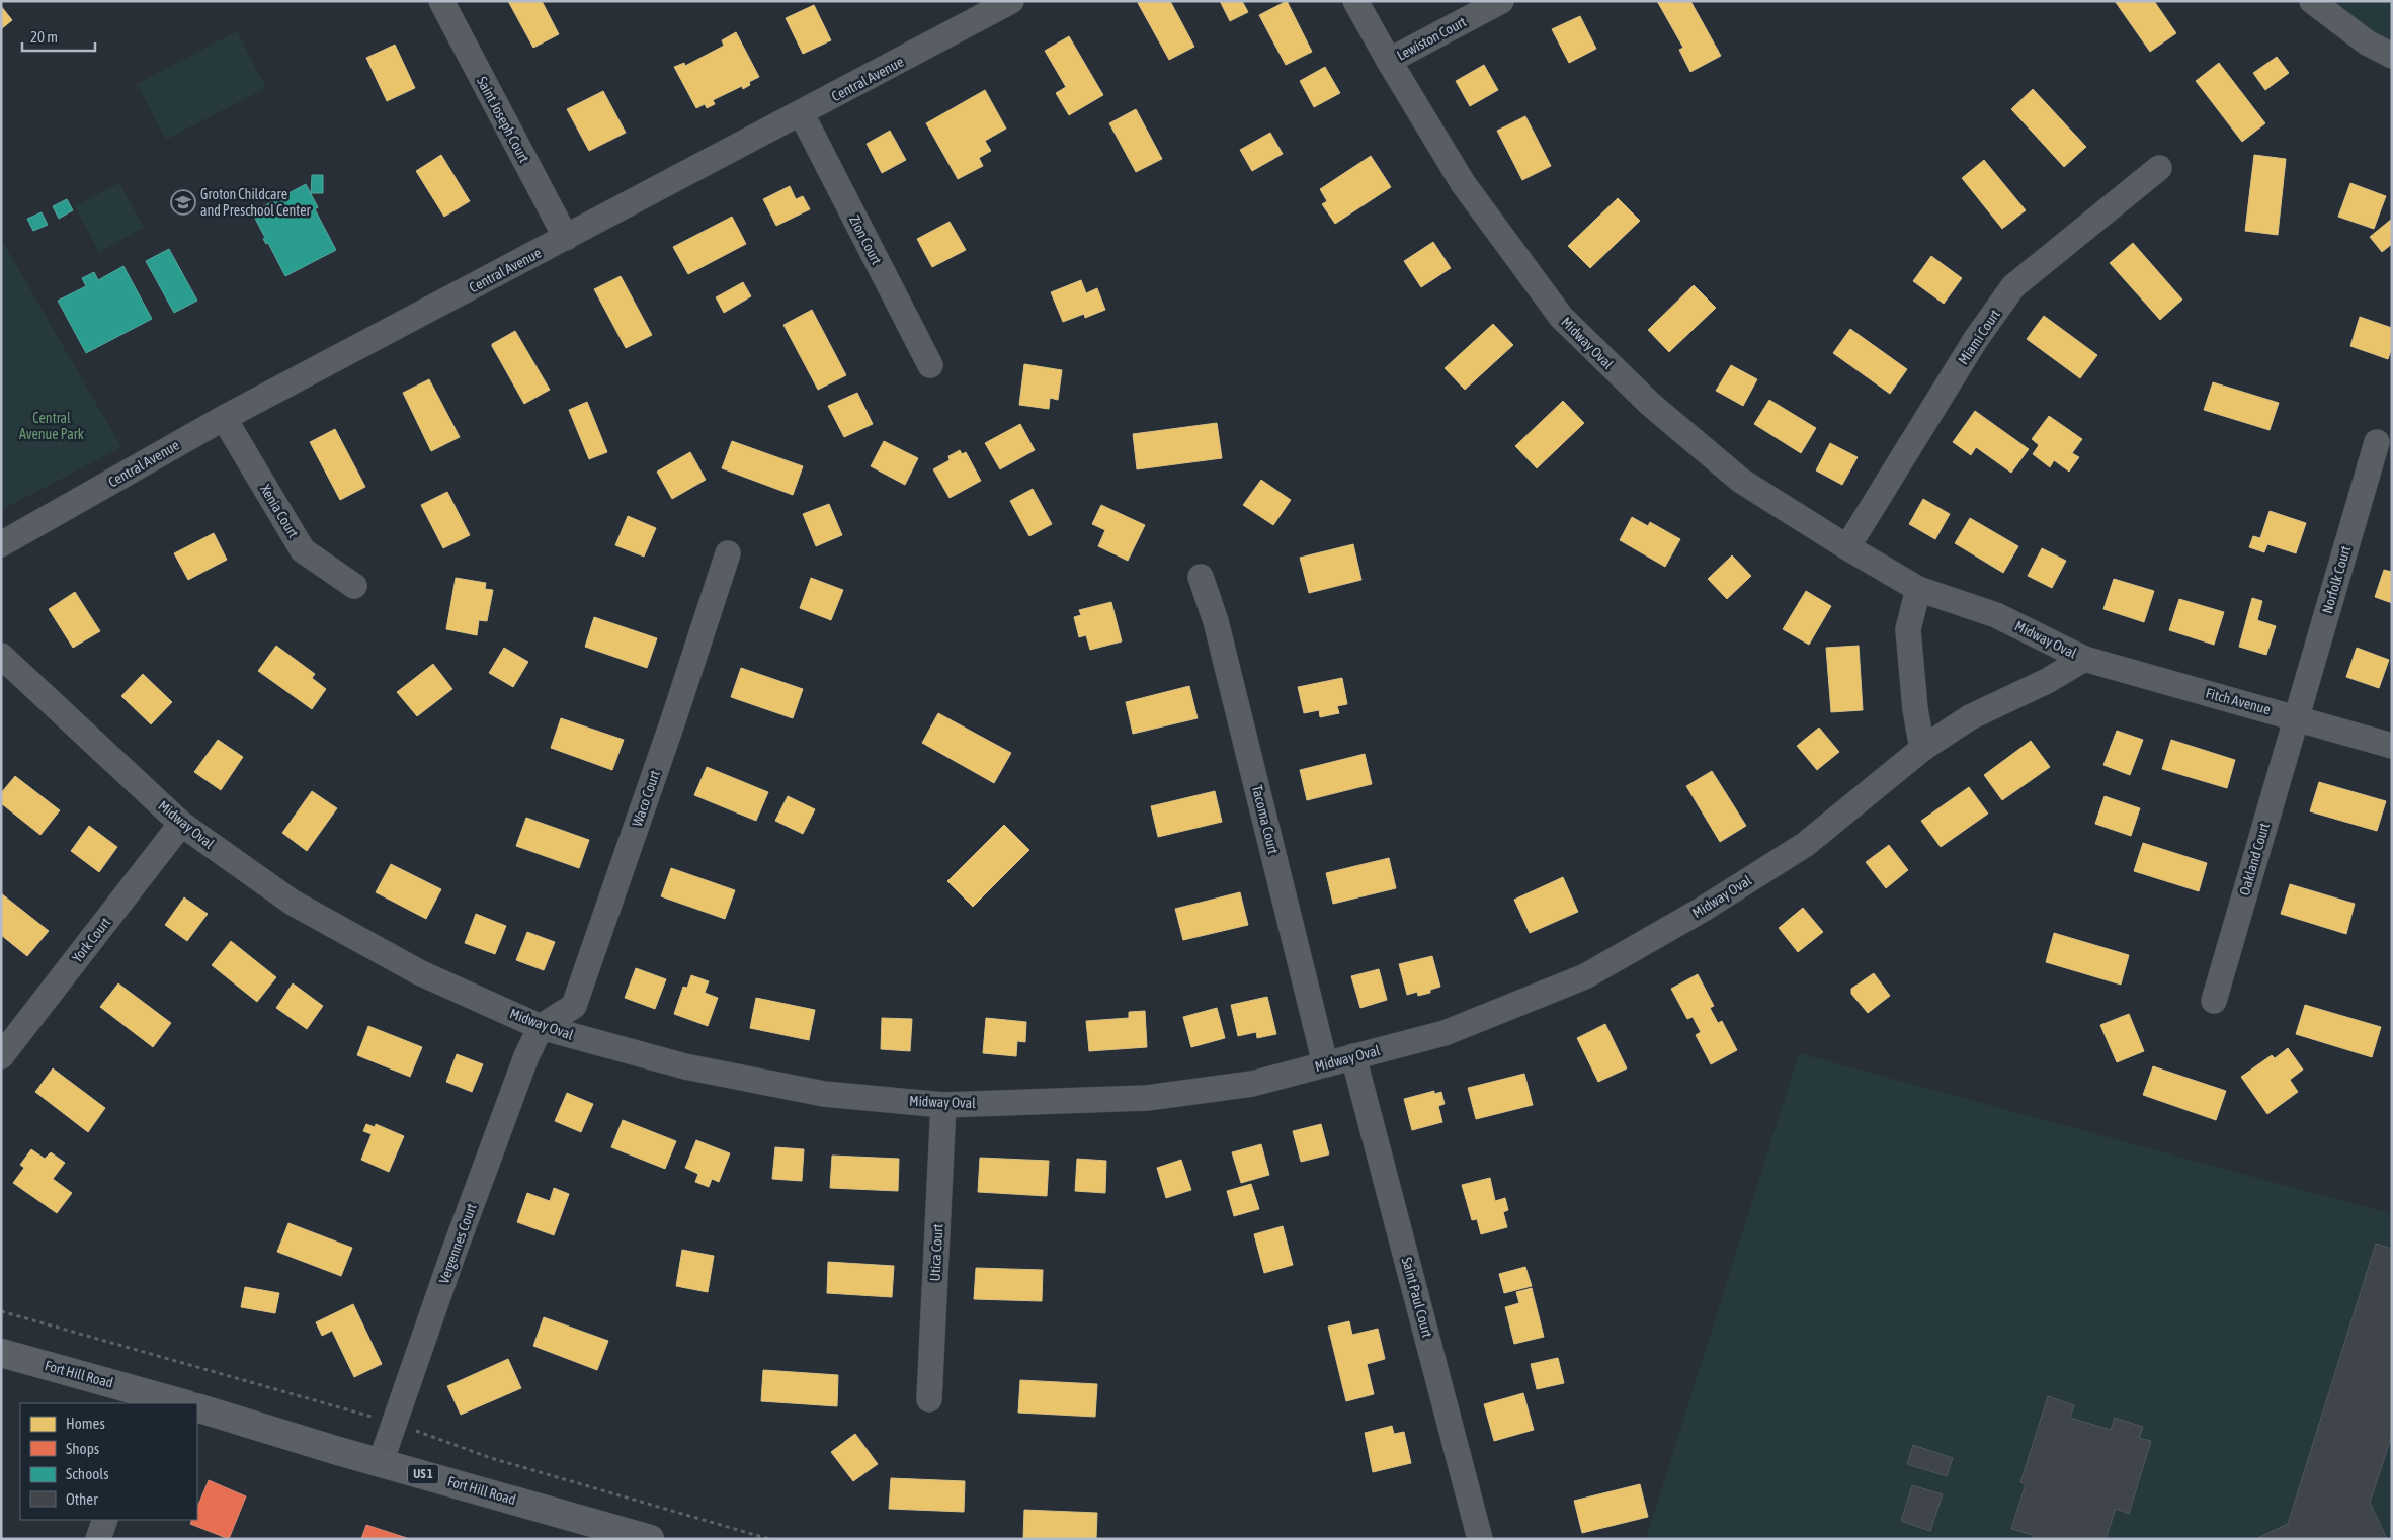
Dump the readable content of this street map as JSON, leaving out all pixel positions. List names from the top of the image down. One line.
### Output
{"streets":{"main road":["Fort Hill Road","US 1"],"street":["Lewiston Court","Central Avenue","Saint Joseph Court","Zion Court","Miami Court","Midway Oval","Xenia Court","Norfolk Court","Fitch Avenue","Waco Court","Tacoma Court","Oakland Court","York Court","Vergennes Court","Utica Court","Saint Paul Court"]},"crossings":[["Lewiston Court","Midway Oval"],["Central Avenue","Saint Joseph Court"],["Central Avenue","Zion Court"],["Central Avenue","Xenia Court"],["Miami Court","Midway Oval"],["Midway Oval","Fitch Avenue"],["Midway Oval","Waco Court"],["Midway Oval","Tacoma Court"],["Midway Oval","York Court"],["Midway Oval","Vergennes Court"],["Midway Oval","Utica Court"],["Midway Oval","Saint Paul Court"],["Norfolk Court","Fitch Avenue"],["Norfolk Court","Oakland Court"],["Fitch Avenue","Oakland Court"],["Waco Court","Vergennes Court"],["Vergennes Court","Fort Hill Road"]],"parks":["Central Avenue Park"],"places":{"school or university":["Groton Childcare and Preschool Center"]},"legend":["Homes","Shops","Schools","Other"],"scale_bar":"20 m"}
